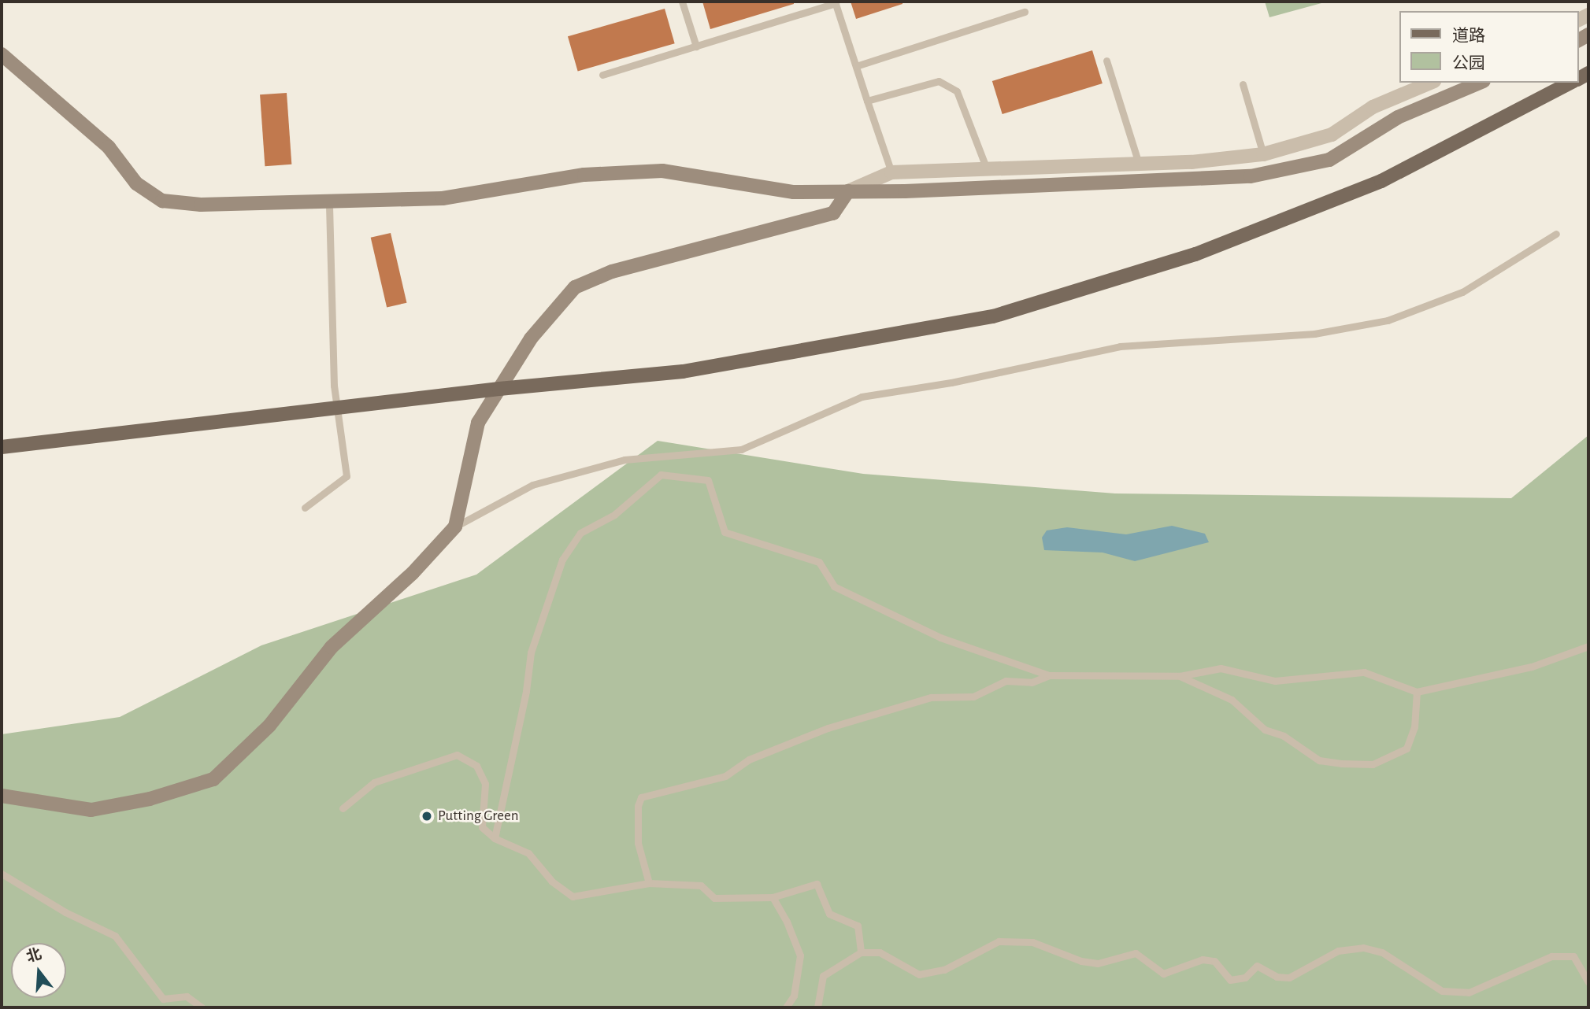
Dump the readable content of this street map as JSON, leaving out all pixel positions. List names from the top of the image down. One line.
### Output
{"places":["Putting Green"],"legend":["道路","公园"],"north":"top"}
